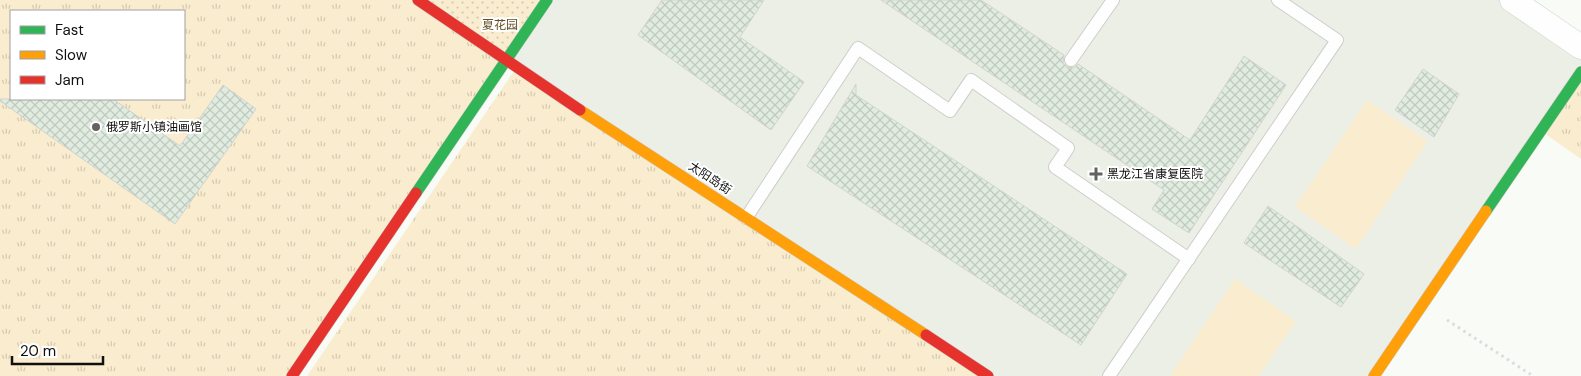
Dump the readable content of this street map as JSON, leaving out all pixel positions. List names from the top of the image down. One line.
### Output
{"streets":{"street":["太阳岛街"]},"parks":["夏花园"],"places":{"other":["俄罗斯小镇油画馆"],"health":["黑龙江省康复医院"]},"legend":["Fast","Slow","Jam"],"scale_bar":"20 m"}
